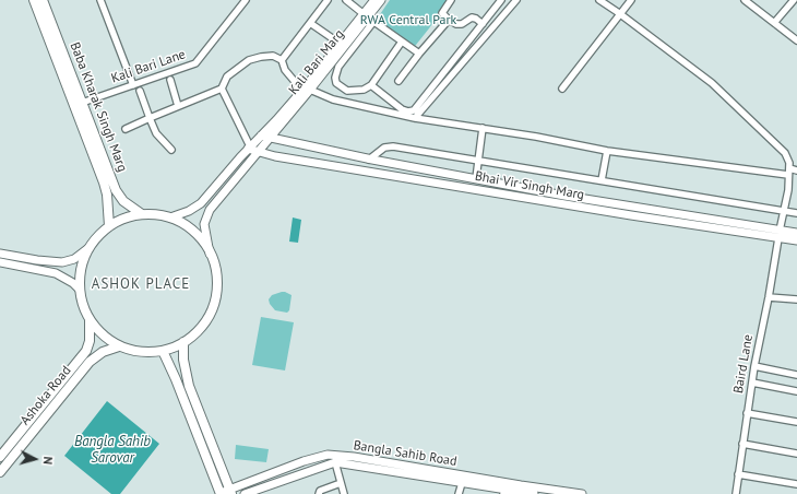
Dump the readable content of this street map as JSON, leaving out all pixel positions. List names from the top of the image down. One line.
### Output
{"streets":{"main road":["Baba Kharak Singh Marg","Ashoka Road"],"street":["Kali Bari Marg","Kali Bari Lane","Bhai Vir Singh Marg","Baird Lane","Bangla Sahib Road"]},"crossings":[["Kali Bari Marg","Bhai Vir Singh Marg"],["Kali Bari Lane","Baba Kharak Singh Marg"],["Baba Kharak Singh Marg","Ashoka Road"],["Bhai Vir Singh Marg","Baird Lane"]],"districts":["ASHOK PLACE"],"water":["Bangla Sahib Sarovar"],"parks":["RWA Central Park"],"north":"right"}
